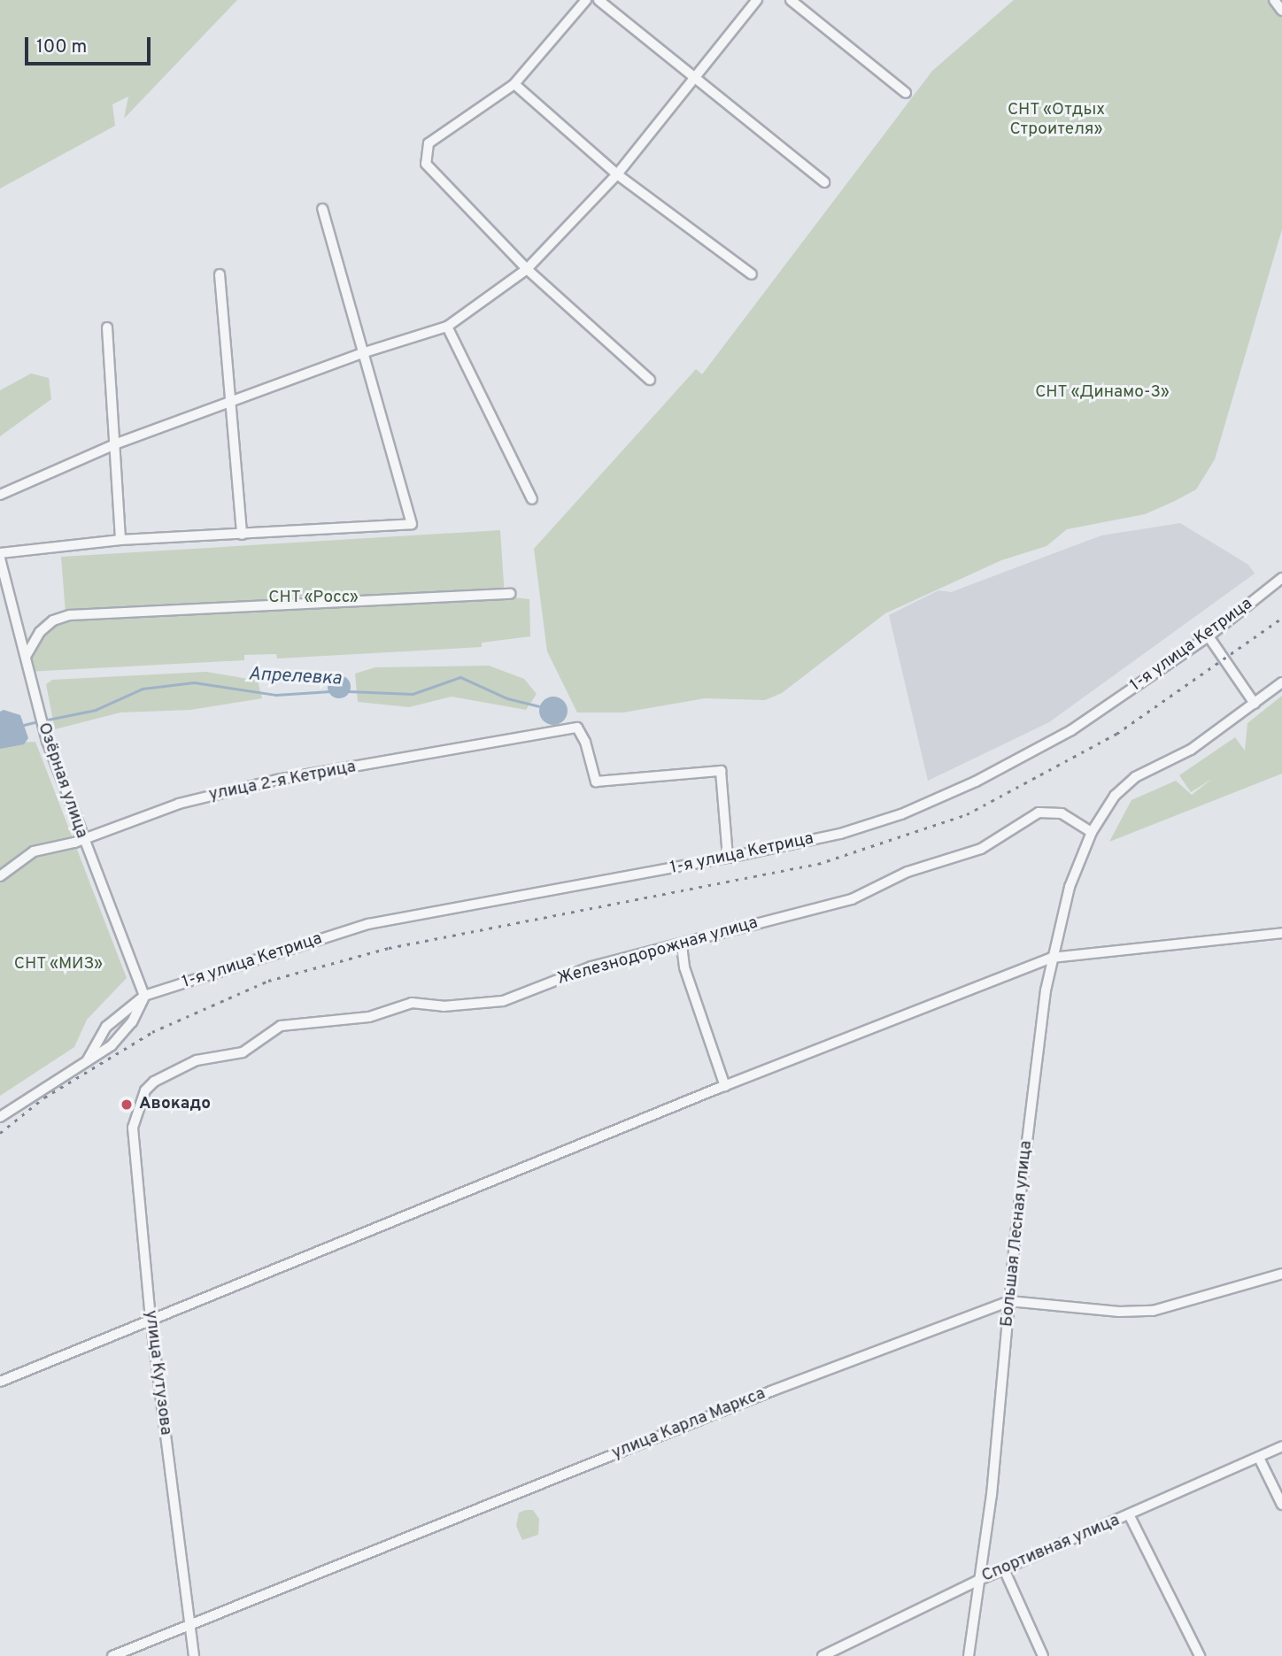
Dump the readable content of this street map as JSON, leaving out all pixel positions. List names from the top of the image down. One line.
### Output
{"streets":{"street":["1-я улица Кетрица","Озёрная улица","улица 2-я Кетрица","Железнодорожная улица","Большая Лесная улица","улица Кутузова","улица Карла Маркса","Спортивная улица"]},"crossings":[["1-я улица Кетрица","Озёрная улица"],["1-я улица Кетрица","улица 2-я Кетрица"],["Озёрная улица","улица 2-я Кетрица"],["Железнодорожная улица","Большая Лесная улица"],["Железнодорожная улица","улица Кутузова"],["Большая Лесная улица","улица Карла Маркса"],["Большая Лесная улица","Спортивная улица"],["улица Кутузова","улица Карла Маркса"]],"water":["Апрелевка"],"parks":["СНТ «Отдых Строителя»","СНТ «Динамо-3»","СНТ «Росс»","СНТ «МИЗ»"],"places":["Авокадо"],"scale_bar":"100 m"}
